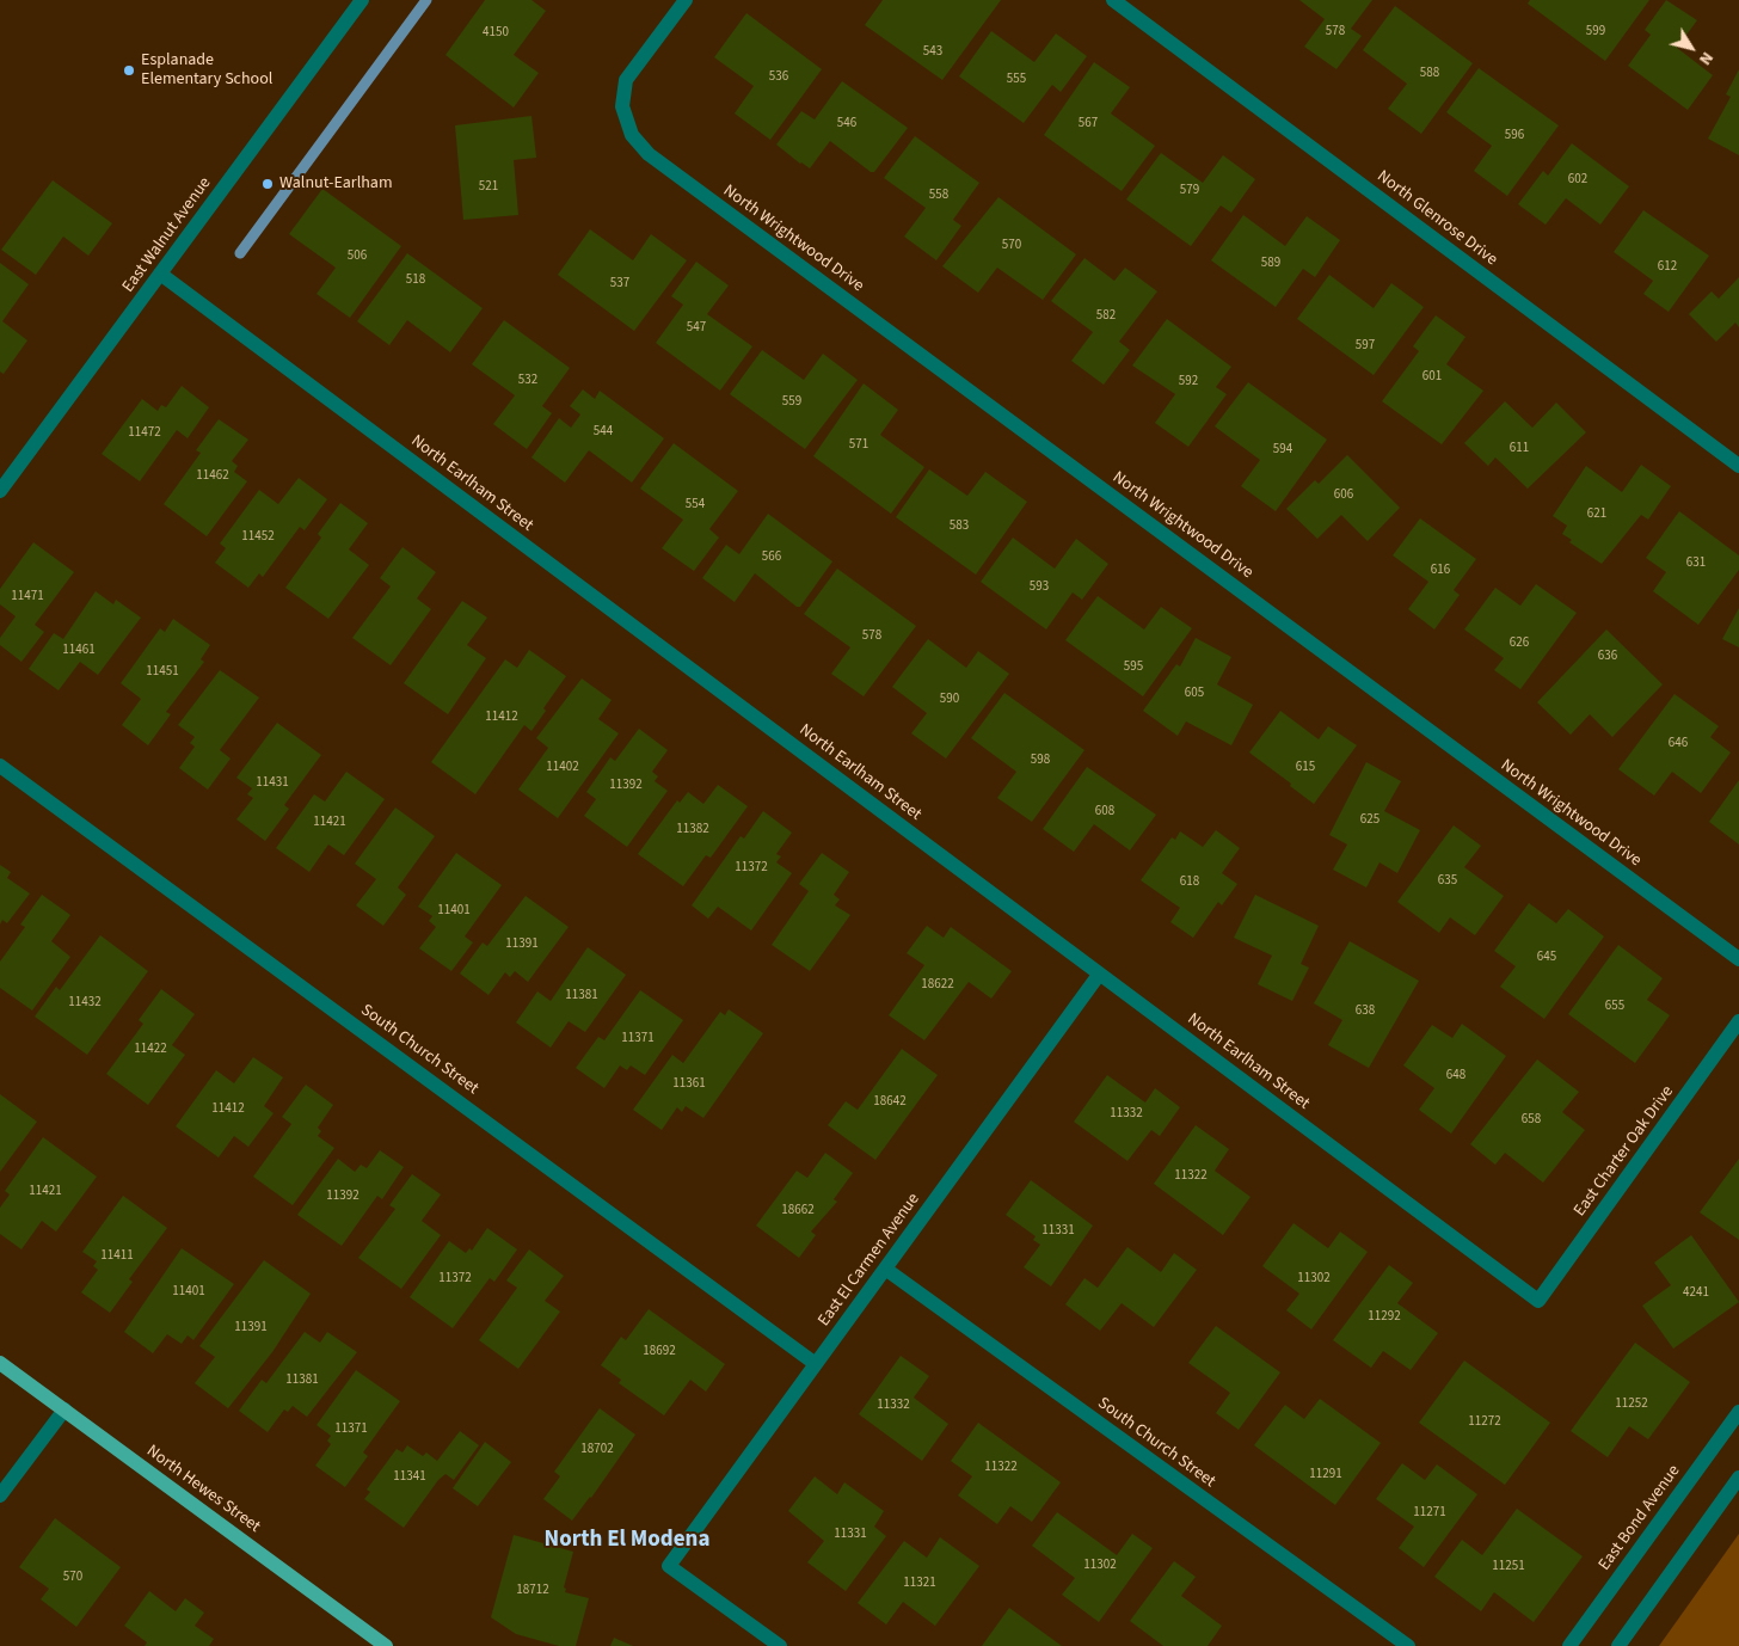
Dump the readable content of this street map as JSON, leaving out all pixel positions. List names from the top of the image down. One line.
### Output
{"streets":{"main road":["North Hewes Street"],"street":["North Glenrose Drive","East Walnut Avenue","North Wrightwood Drive","North Earlham Street","South Church Street","East Charter Oak Drive","East El Carmen Avenue","East Bond Avenue"]},"crossings":[["East Walnut Avenue","North Earlham Street"],["North Earlham Street","East Charter Oak Drive"],["North Earlham Street","East El Carmen Avenue"],["South Church Street","East El Carmen Avenue"]],"districts":["North El Modena"],"places":["Esplanade Elementary School","Walnut-Earlham"],"house_numbers":["578","599","4150","543","588","536","555","546","567","596","602","521","579","558","570","506","589","612","518","537","582","547","597","601","532","592","559","544","11472","571","611","594","11462","606","554","621","583","11452","566","631","616","593","11471","578","626","11461","636","595","11451","605","590","11412","646","598","11402","615","11431","11392","608","625","11421","11382","11372","635","618","11401","11391","645","18622","11381","11432","655","638","11371","11422","648","11361","18642","11412","11332","658","11322","11421","11392","18662","11331","11411","11372","11302","11401","4241","11292","11391","18692","11381","11252","11332","11272","11371","18702","11322","11291","11341","11271","11331","11302","11251","570","11321","18712"],"north":"bottom right"}
